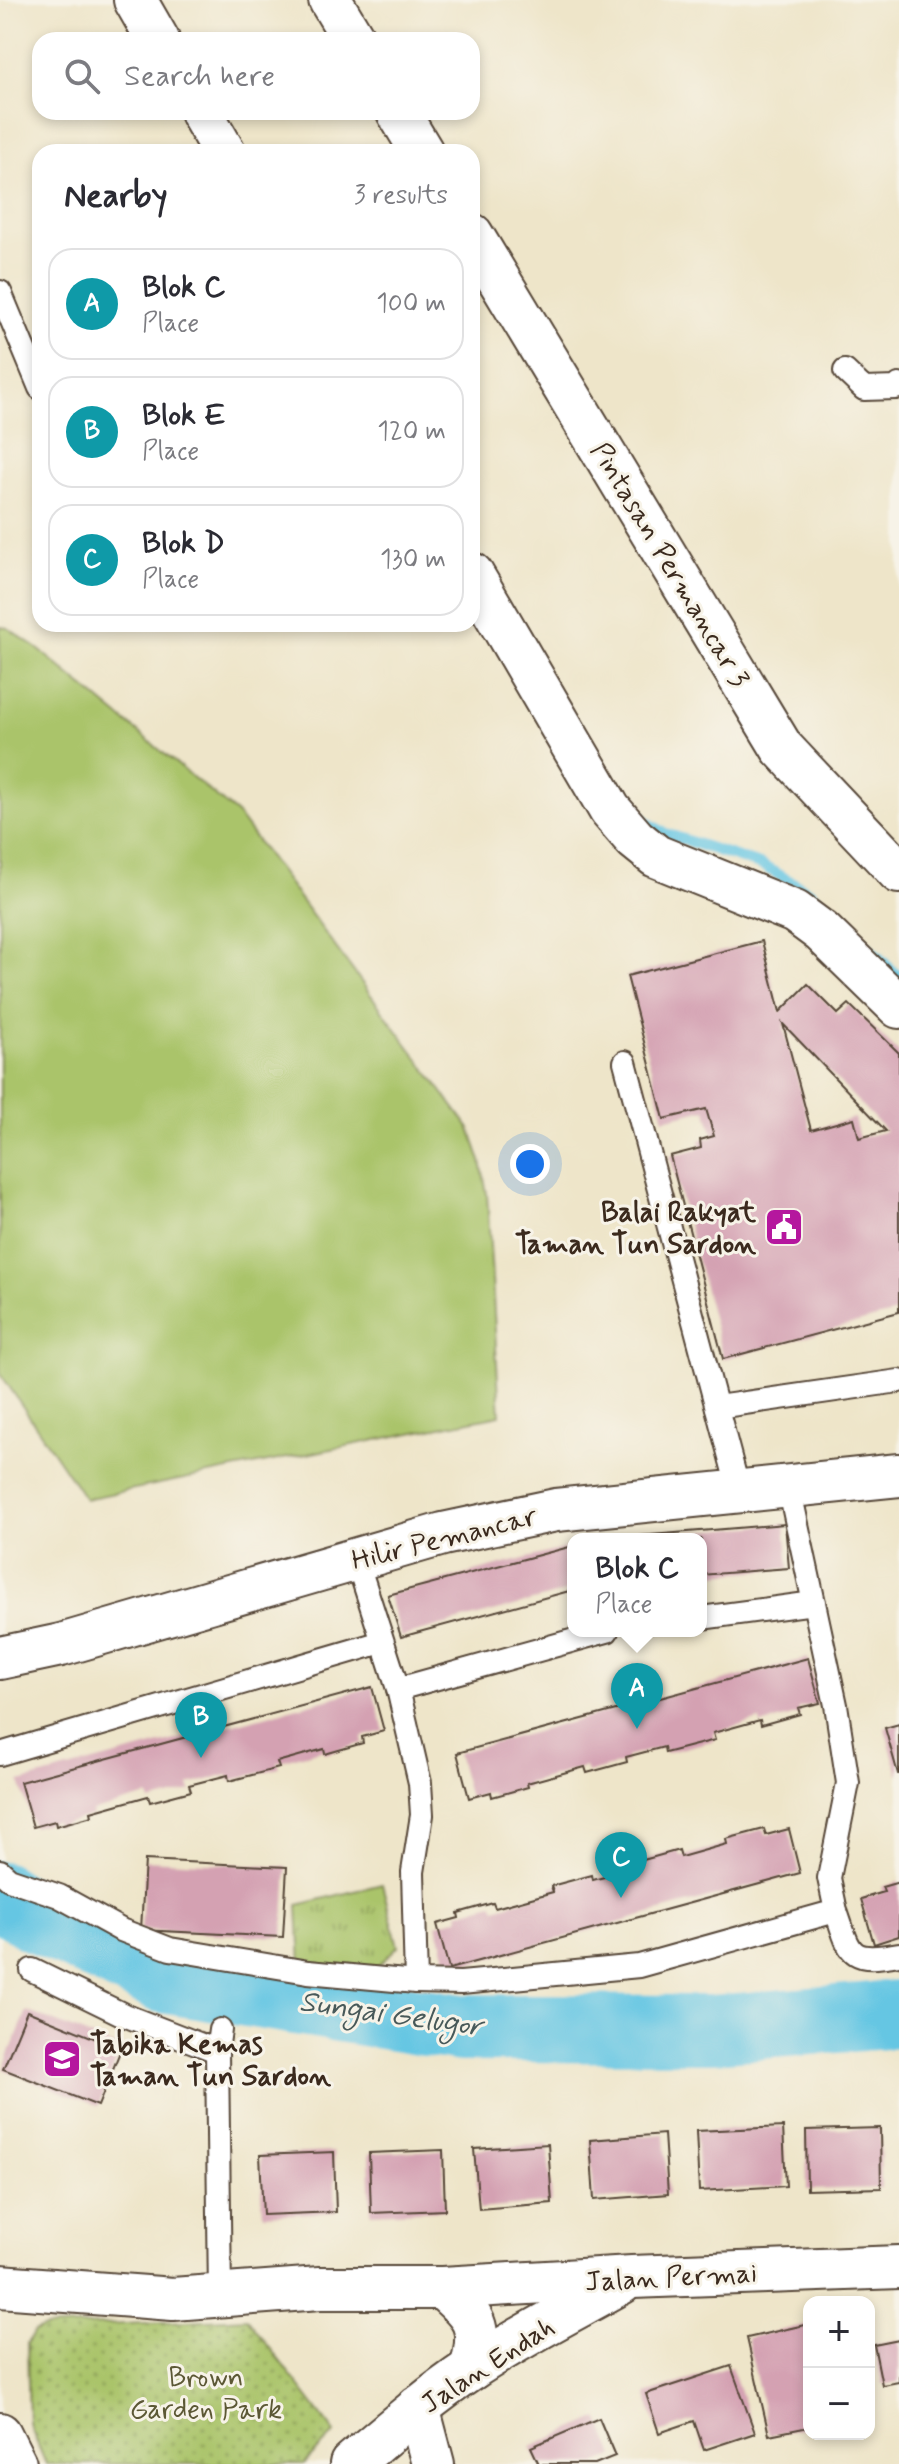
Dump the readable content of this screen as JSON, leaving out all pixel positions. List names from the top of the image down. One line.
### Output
{"streets":{"street":["Pintasan Permancar 3","Hilir Pemancar","Jalan Permai","Jalan Endah"]},"crossings":[["Jalan Permai","Jalan Endah"]],"water":["Sungai Gelugor"],"parks":["Brown Garden Park"],"places":{"public building":["Balai Rakyat Taman Tun Sardon"],"school or university":["Tabika Kemas Taman Tun Sardon"]},"page":{"search":"Search here","heading":["Nearby","3 results"],"list":[{"mark":"A","name":"Blok C","note":"Place","value":"100 m"},{"mark":"B","name":"Blok E","note":"Place","value":"120 m"},{"mark":"C","name":"Blok D","note":"Place","value":"130 m"}],"popup":["Blok C","Place"],"pins":["A","B","C"],"map_buttons":["+","−"]}}
